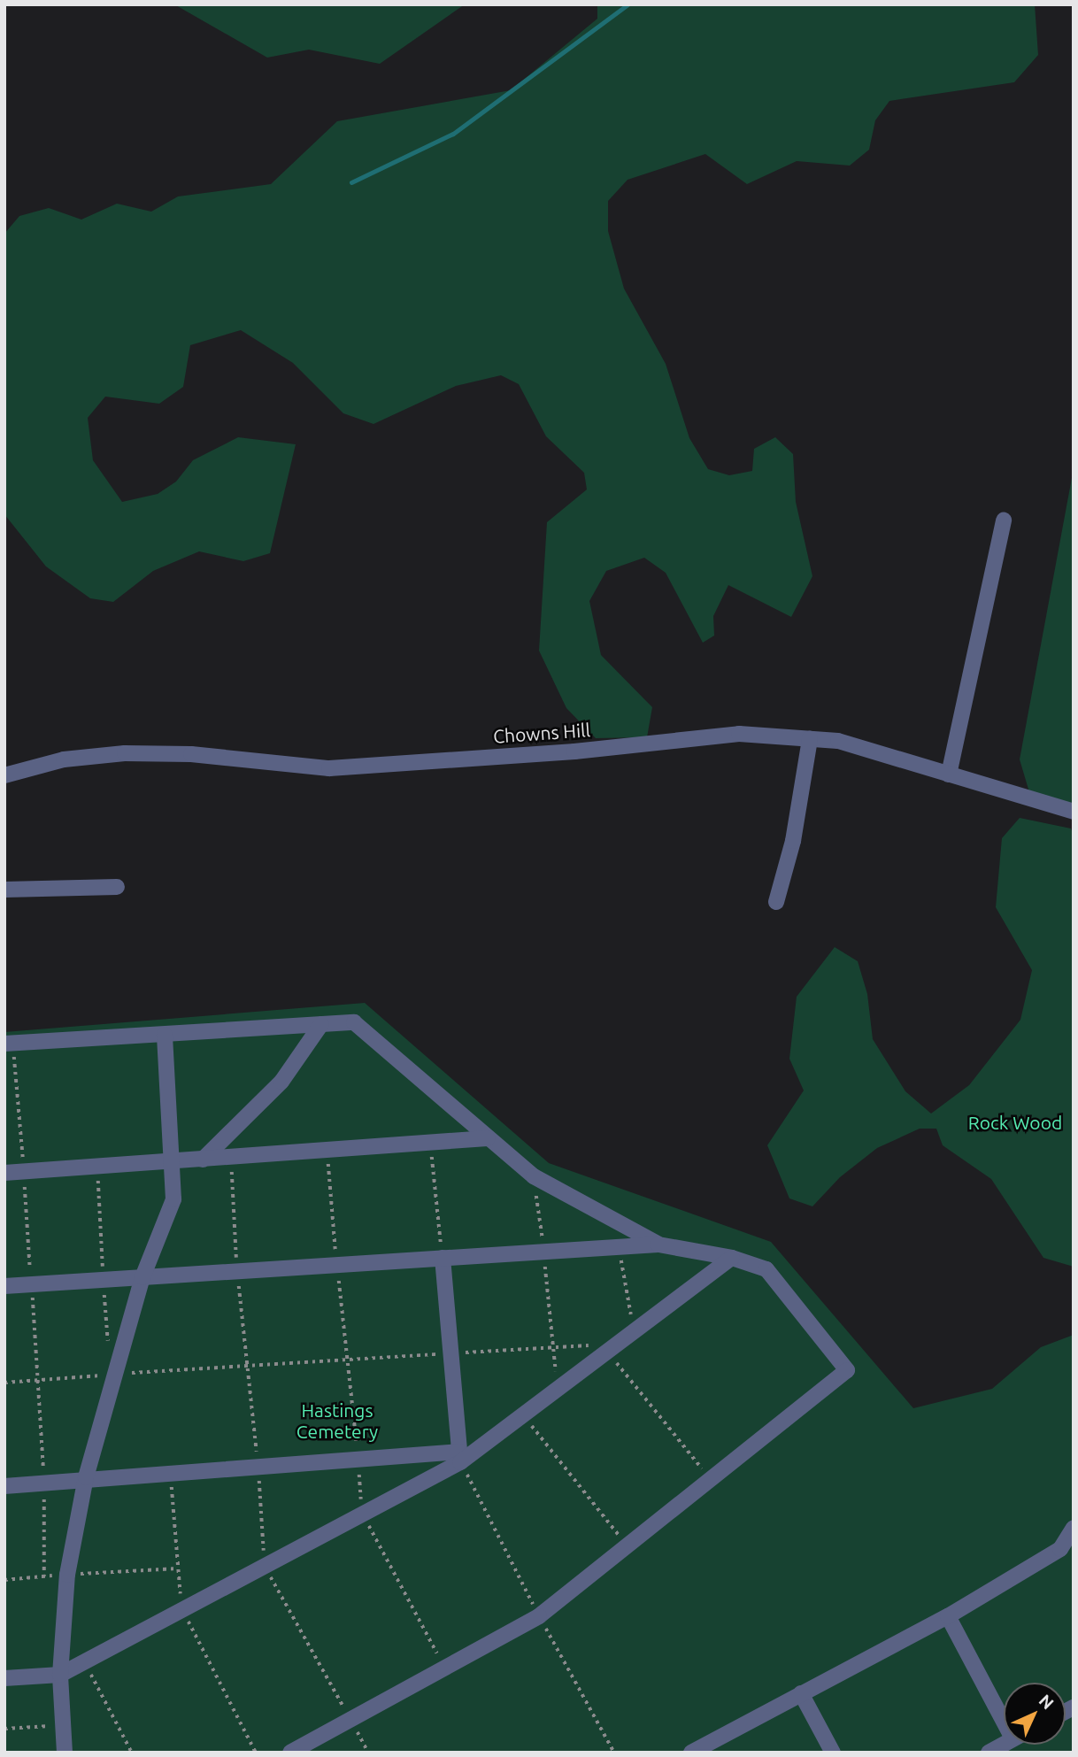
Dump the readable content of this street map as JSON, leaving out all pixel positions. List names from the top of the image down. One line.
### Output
{"streets":{"street":["Chowns Hill"]},"parks":["Rock Wood","Hastings Cemetery"],"north":"top right"}
